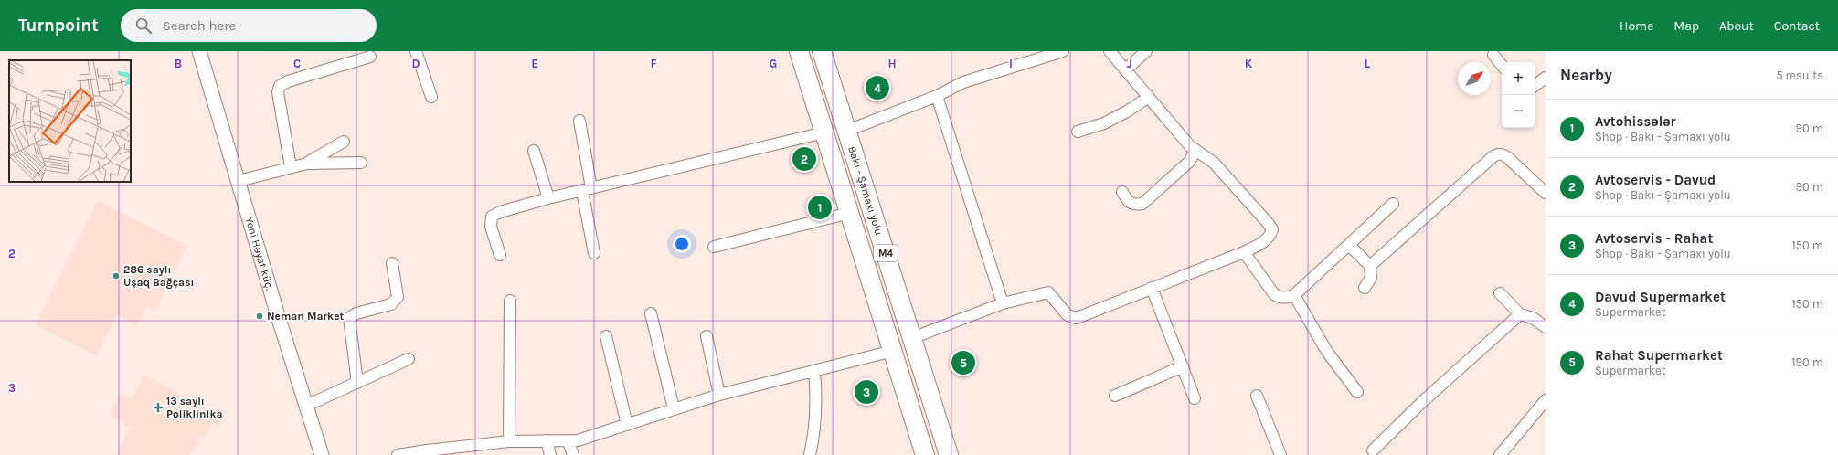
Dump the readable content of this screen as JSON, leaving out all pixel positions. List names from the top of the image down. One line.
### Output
{"streets":{"highway":["Bakı - Şamaxı yolu","M4"],"street":["Yeni Həyat küç."]},"places":{"other":["286 saylı Uşaq Bağçası","Neman Market"],"health":["13 saylı Poliklinika"]},"north":"top right","page":{"header":"Turnpoint","search":"Search here","nav":["Home","Map","About","Contact"],"heading":["Nearby","5 results"],"map_buttons":["+","−"],"pins":["4","2","1","5","3"],"list":[{"mark":"1","name":"Avtohissələr","note":"Shop · Bakı - Şamaxı yolu","value":"90 m"},{"mark":"2","name":"Avtoservis - Davud","note":"Shop · Bakı - Şamaxı yolu","value":"90 m"},{"mark":"3","name":"Avtoservis - Rahat","note":"Shop · Bakı - Şamaxı yolu","value":"150 m"},{"mark":"4","name":"Davud Supermarket","note":"Supermarket","value":"150 m"},{"mark":"5","name":"Rahat Supermarket","note":"Supermarket","value":"190 m"}]},"grid":{"columns":["B","C","D","E","F","G","H","I","J","K","L"],"rows":["2","3"]}}
